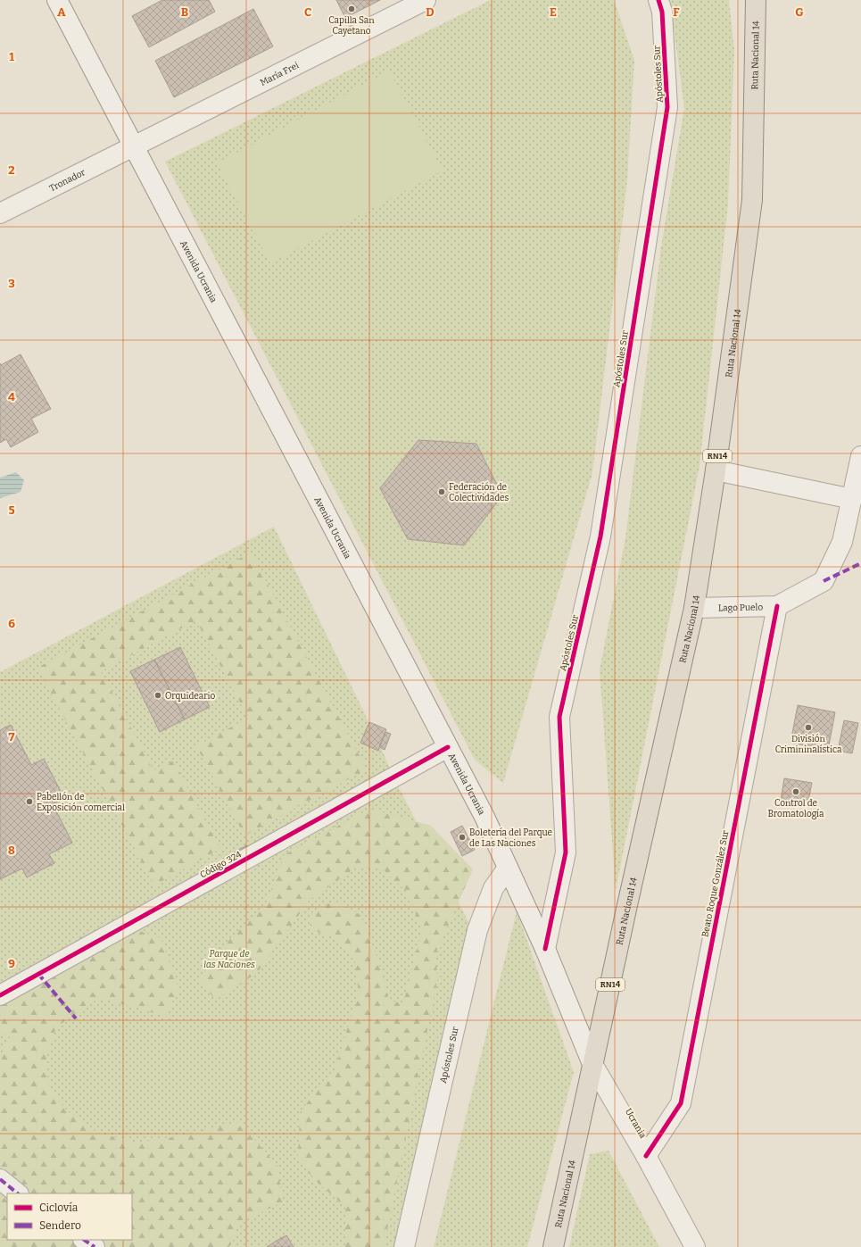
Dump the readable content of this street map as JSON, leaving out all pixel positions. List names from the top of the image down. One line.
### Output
{"streets":{"highway":["Ruta Nacional 14","RN14"],"street":["María Frei","Apóstoles Sur","Tronador","Avenida Ucrania","Lago Puelo","Código 324","Beato Roque González Sur","Ucrania"]},"crossings":[["Ruta Nacional 14","Avenida Ucrania"],["Ruta Nacional 14","Lago Puelo"],["Ruta Nacional 14","Ucrania"],["María Frei","Tronador"],["María Frei","Avenida Ucrania"],["Apóstoles Sur","Avenida Ucrania"],["Tronador","Avenida Ucrania"],["Avenida Ucrania","Código 324"],["Avenida Ucrania","Ucrania"],["Lago Puelo","Beato Roque González Sur"],["Beato Roque González Sur","Ucrania"]],"parks":["Parque de las Naciones"],"places":["Capilla San Cayetano","Federación de Colectividades","Orquideario","División Crimininalística","Control de Bromatología","Pabellón de Exposición comercial","Boletería del Parque de Las Naciones"],"legend":["Ciclovía","Sendero"],"grid":{"columns":["A","B","C","D","E","F","G"],"rows":["1","2","3","4","5","6","7","8","9"]}}
